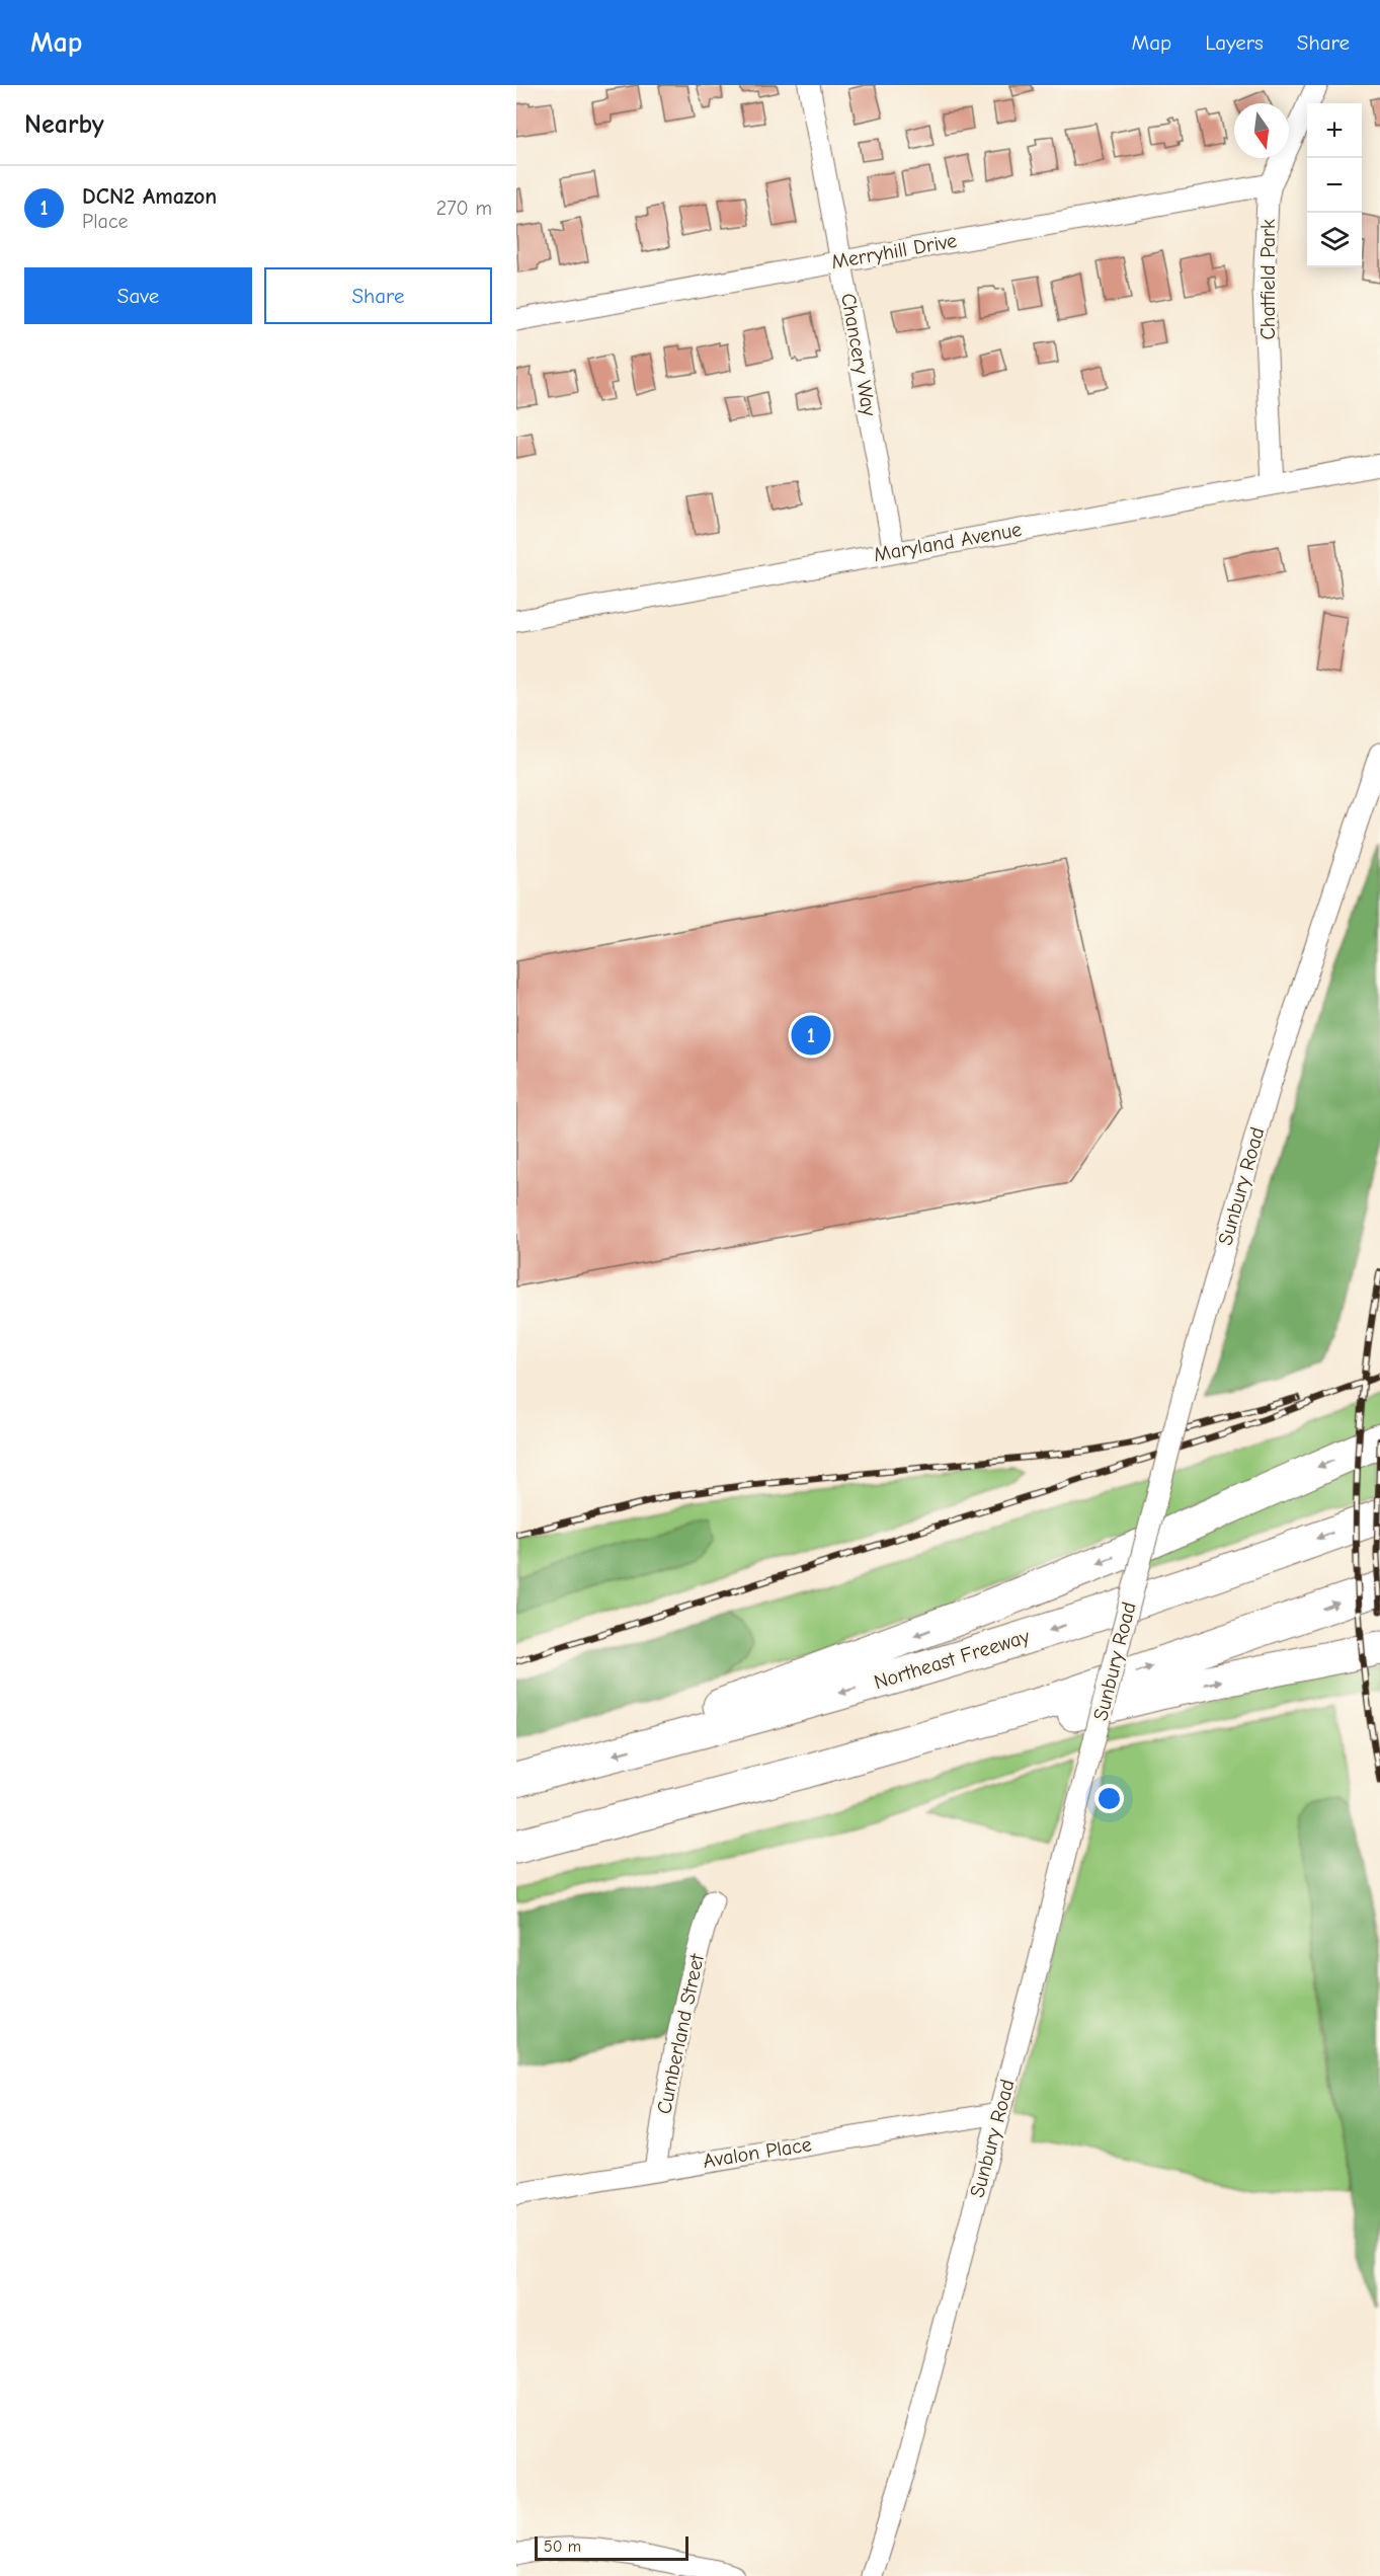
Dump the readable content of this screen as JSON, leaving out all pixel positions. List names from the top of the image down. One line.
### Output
{"streets":{"highway":["Northeast Freeway"],"street":["Merryhill Drive","Chatfield Park","Chancery Way","Maryland Avenue","Sunbury Road","Cumberland Street","Avalon Place"]},"crossings":[["Merryhill Drive","Chatfield Park"],["Merryhill Drive","Chancery Way"],["Chatfield Park","Maryland Avenue"],["Chancery Way","Maryland Avenue"],["Sunbury Road","Avalon Place"],["Cumberland Street","Avalon Place"]],"scale_bar":"50 m","north":"bottom","page":{"header":"Map","nav":["Map","Layers","Share"],"heading":"Nearby","map_buttons":["+","−"],"list":[{"mark":"1","name":"DCN2 Amazon","note":"Place","value":"270 m"}],"buttons":["Save","Share"],"pins":"1","scale":"50 m"}}
